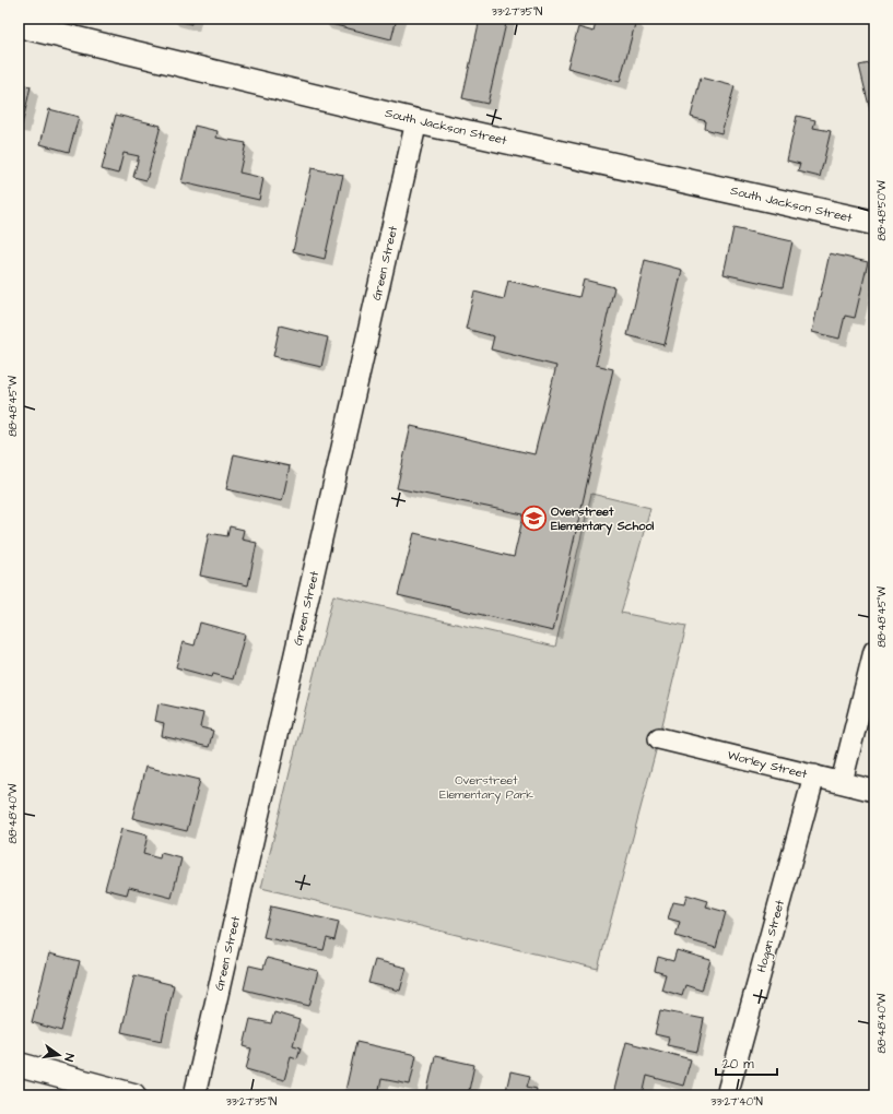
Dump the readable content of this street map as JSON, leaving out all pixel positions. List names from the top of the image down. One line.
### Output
{"streets":{"main road":["South Jackson Street"],"street":["Green Street","Worley Street","Hogan Street"]},"crossings":[["South Jackson Street","Green Street"],["Worley Street","Hogan Street"]],"parks":["Overstreet Elementary Park"],"places":{"school or university":["Overstreet Elementary School"]},"scale_bar":"20 m","north":"right","coordinates":["33°27'35\"N","88°48'50\"W","88°48'45\"W","88°48'40\"W","33°27'40\"N"]}
